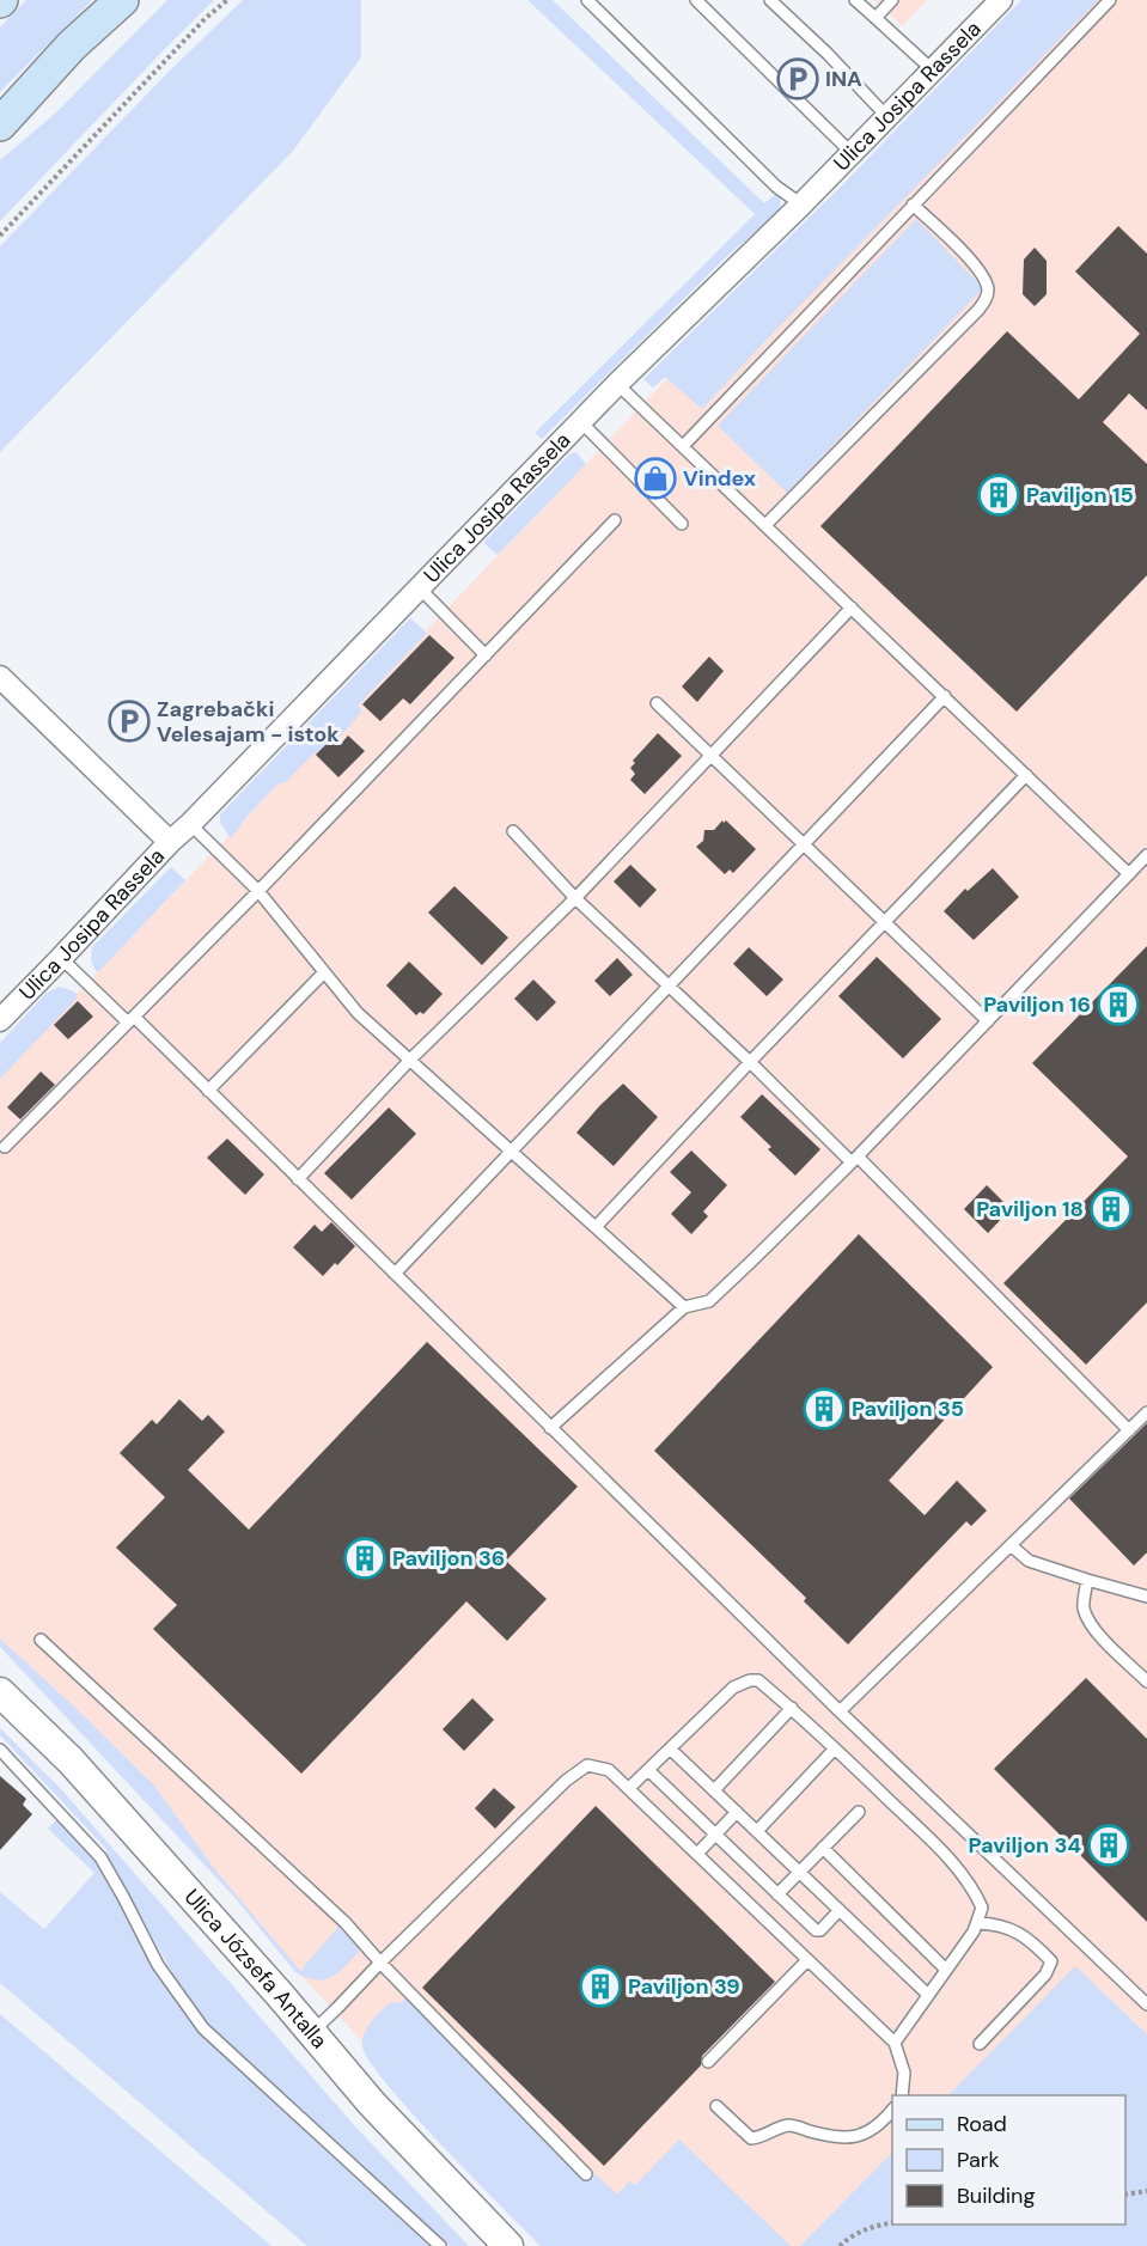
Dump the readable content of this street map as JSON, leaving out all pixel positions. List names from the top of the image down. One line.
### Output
{"streets":{"street":["Ulica Josipa Rassela","Ulica Józsefa Antalla"]},"places":{"parking":["INA","Zagrebački Velesajam - istok"],"shop":["Vindex"],"building":["Paviljon 15","Paviljon 16","Paviljon 18","Paviljon 35","Paviljon 36","Paviljon 34","Paviljon 39"]},"legend":["Road","Park","Building"]}
